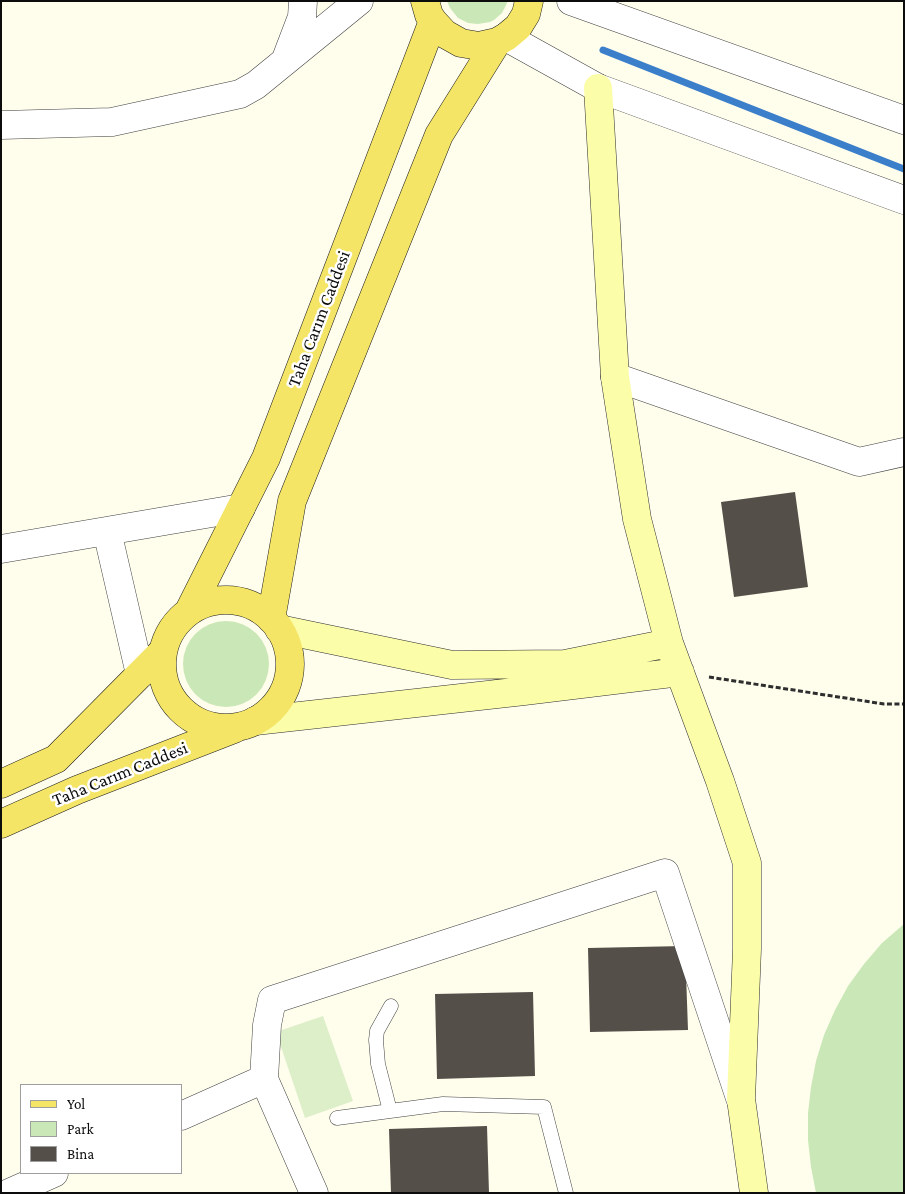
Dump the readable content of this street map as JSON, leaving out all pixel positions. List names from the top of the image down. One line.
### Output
{"streets":{"main road":["Taha Carım Caddesi"]},"legend":["Yol","Park","Bina"]}
